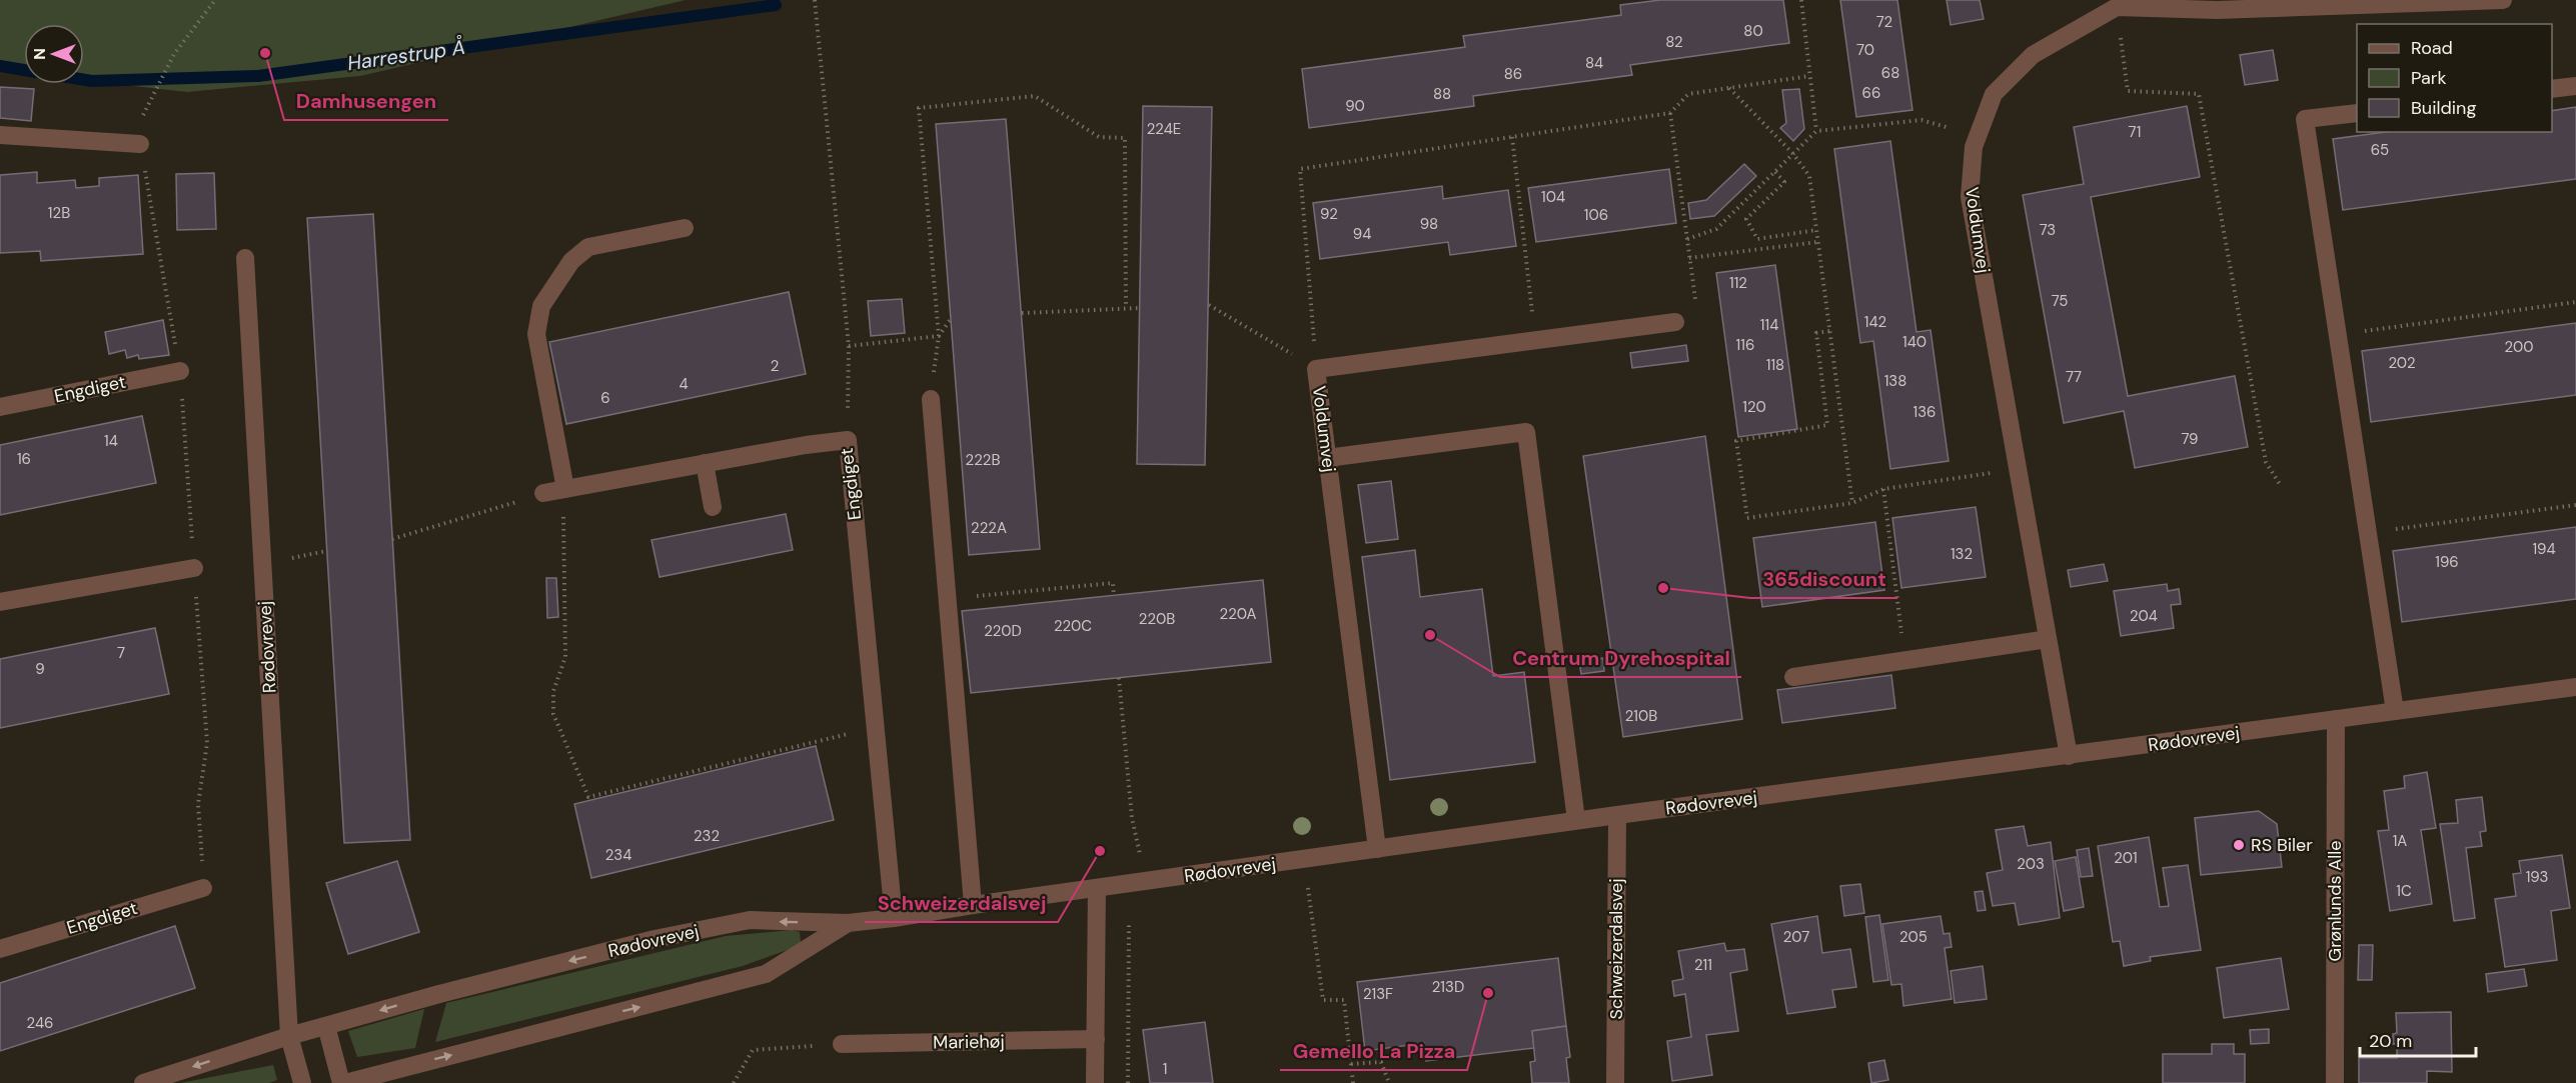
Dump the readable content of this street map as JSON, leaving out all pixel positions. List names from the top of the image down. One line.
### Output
{"streets":{"street":["Voldumvej","Engdiget","Rødovrevej","Grønlunds Alle","Schweizerdalsvej","Mariehøj"]},"crossings":[["Voldumvej","Rødovrevej"],["Engdiget","Rødovrevej"],["Rødovrevej","Grønlunds Alle"],["Rødovrevej","Schweizerdalsvej"]],"water":["Harrestrup Å"],"places":["Damhusengen","365discount","Centrum Dyrehospital","RS Biler","Schweizerdalsvej","Gemello La Pizza"],"house_numbers":["72","80","82","70","84","68","86","66","88","90","224E","71","65","104","12B","92","106","98","73","94","112","75","142","114","140","116","200","202","118","2","77","138","4","6","120","136","79","14","16","222B","222A","194","132","196","220A","204","220B","220C","220D","7","9","210B","232","1A","234","201","203","193","1C","207","205","211","213D","213F","246","1"],"legend":["Road","Park","Building"],"scale_bar":"20 m","north":"left"}
